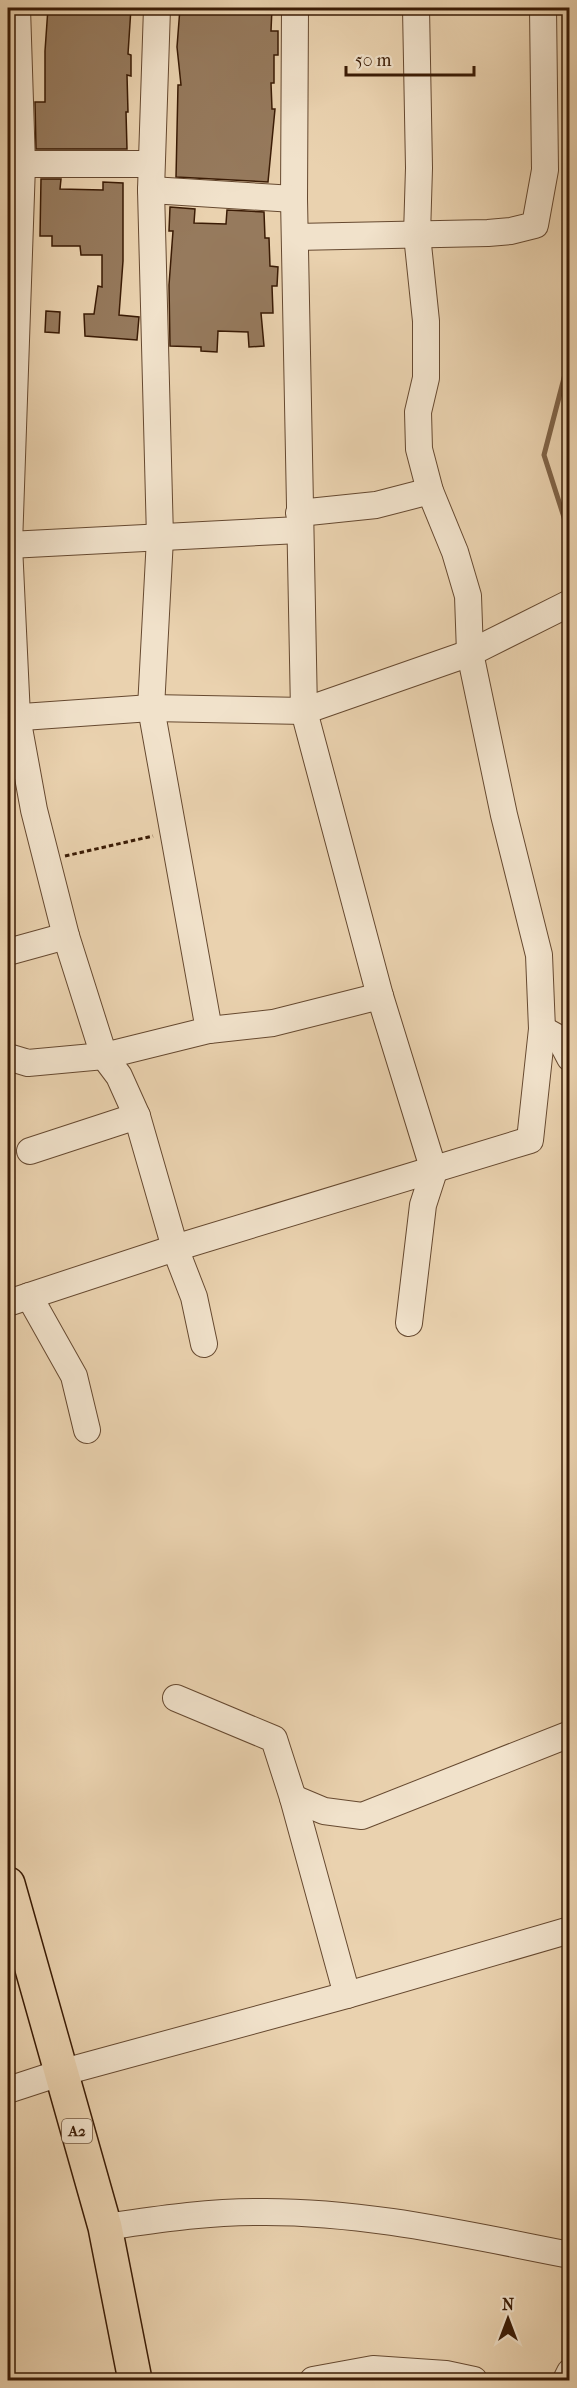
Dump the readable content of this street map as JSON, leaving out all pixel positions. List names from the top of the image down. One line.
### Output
{"streets":{"highway":["A2"]},"scale_bar":"50 m","north":"top"}
